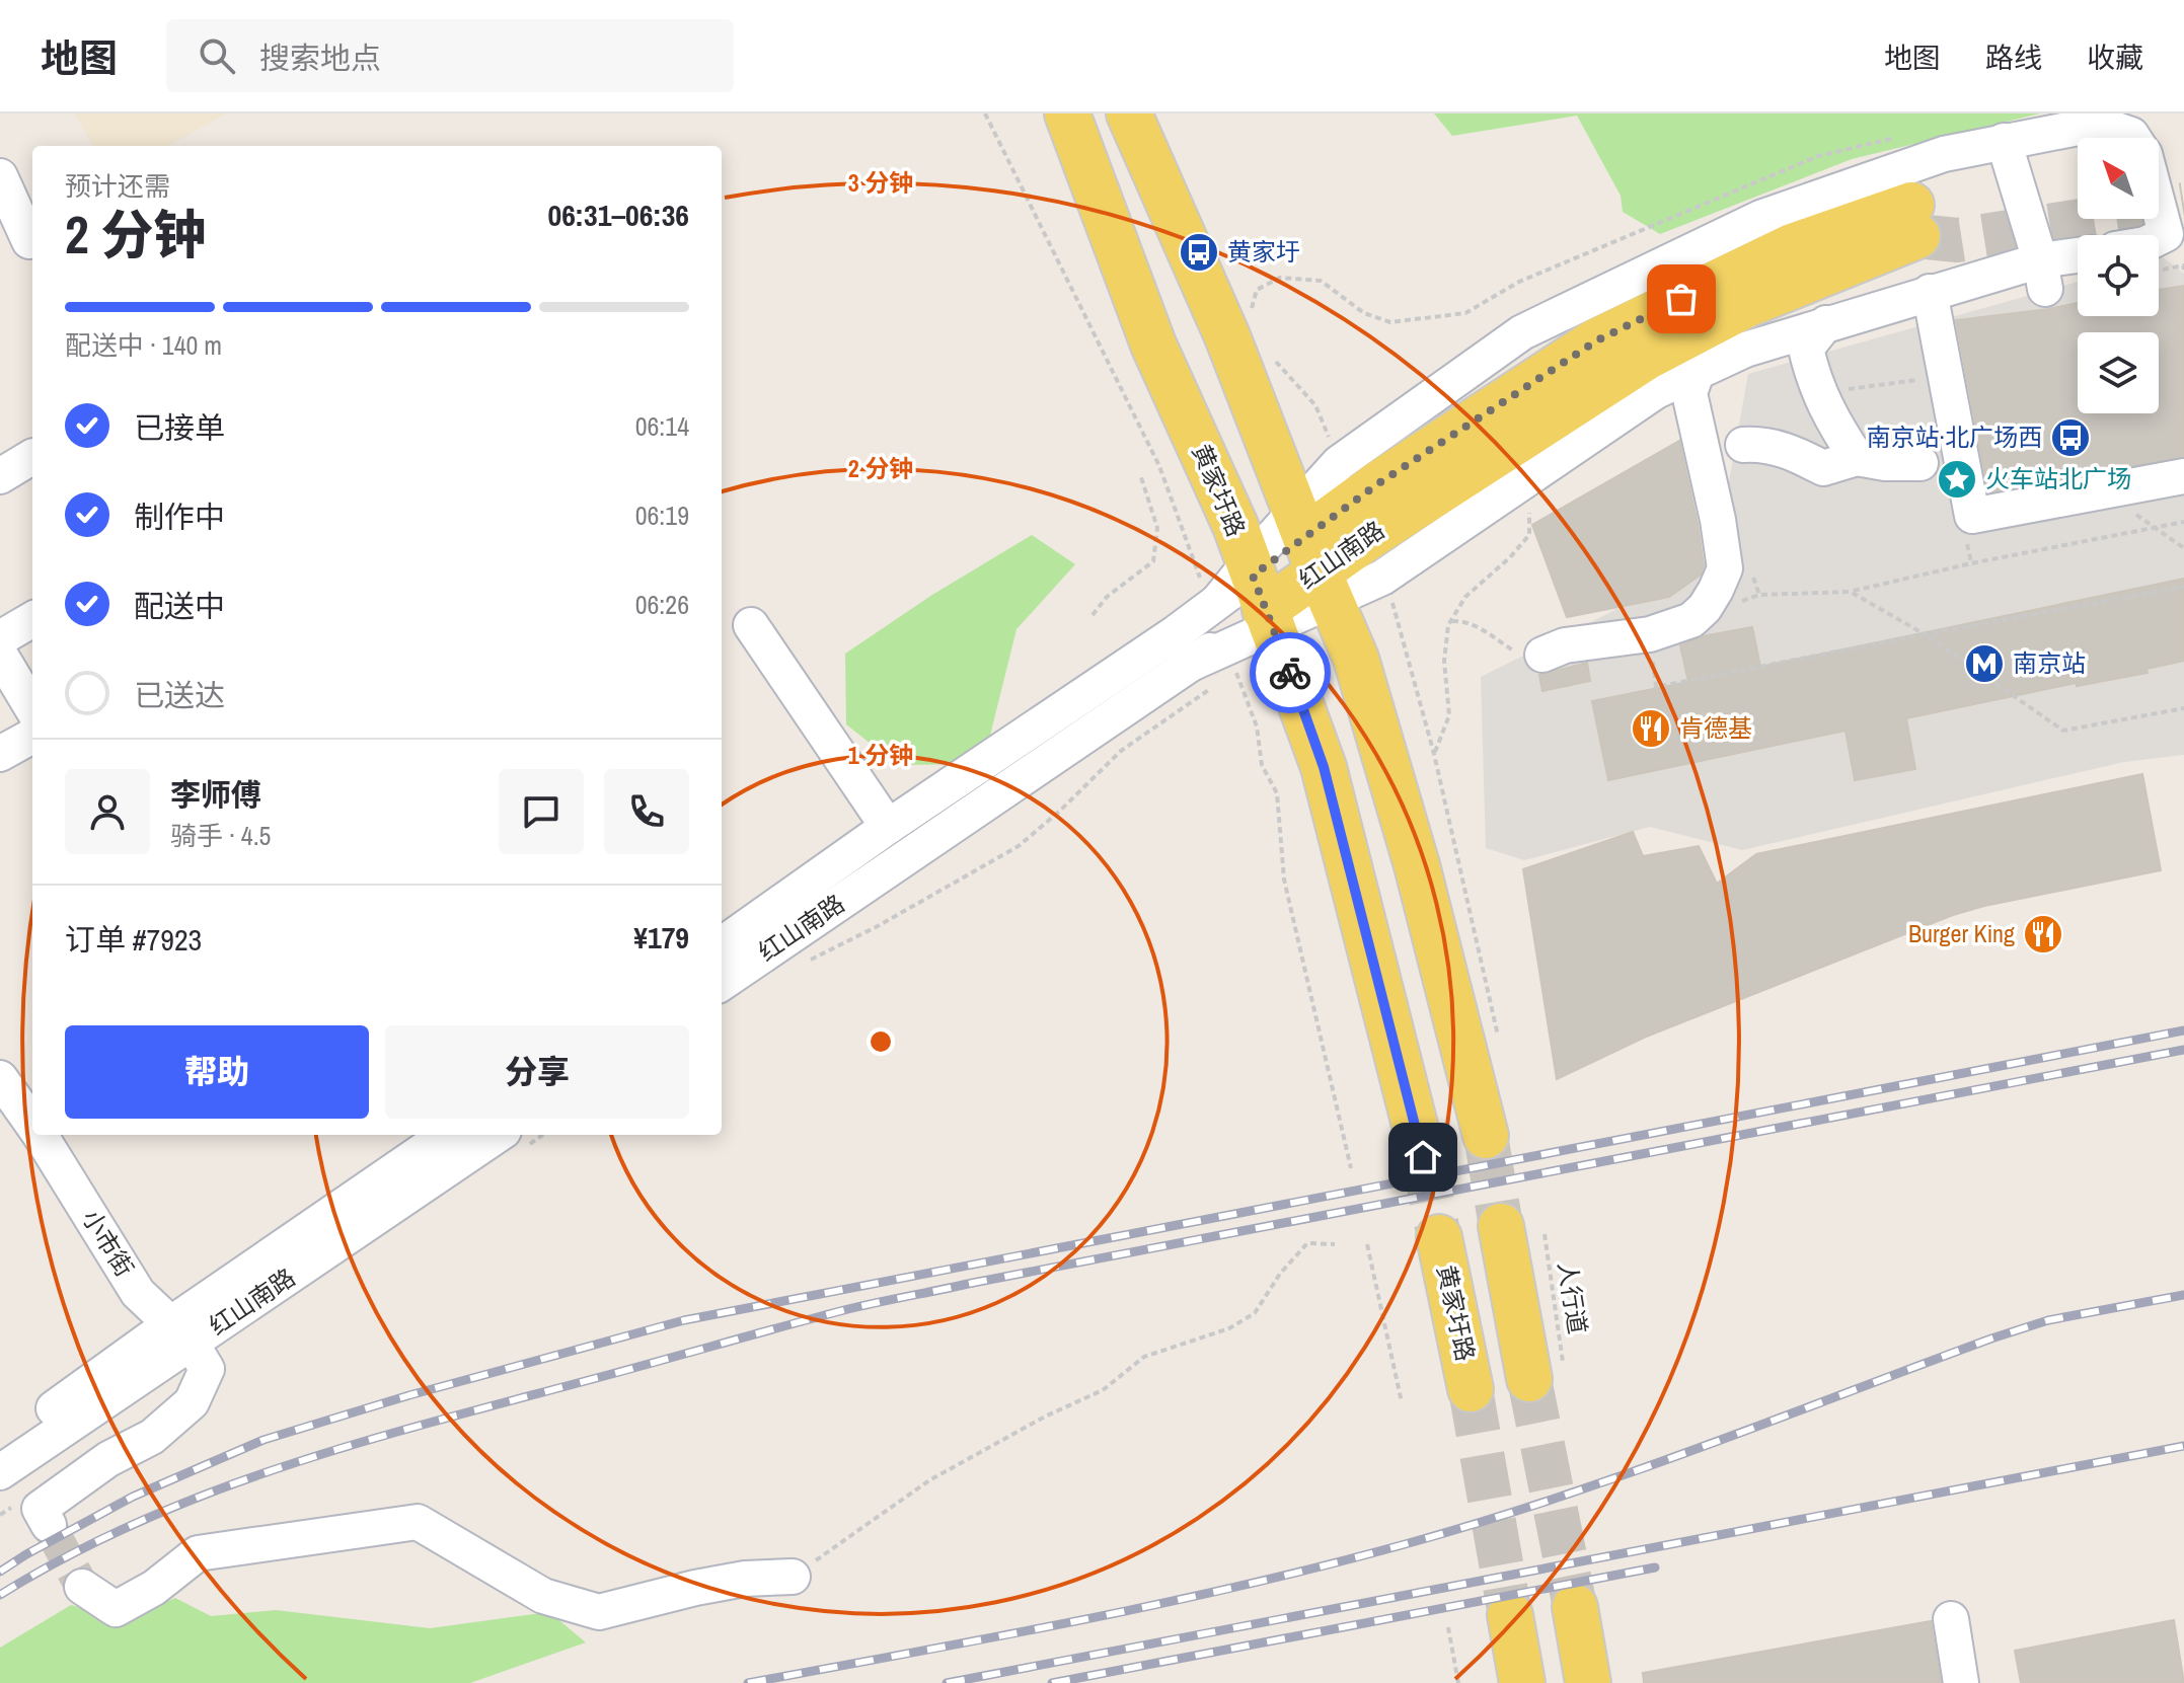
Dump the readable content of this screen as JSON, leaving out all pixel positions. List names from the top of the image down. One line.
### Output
{"streets":{"main road":["黄家圩路","红山南路"],"street":["小市街"],"path":["人行道"]},"crossings":[["黄家圩路","红山南路"],["红山南路","小市街"]],"places":{"bus stop":["黄家圩","南京站·北广场西"],"place":["火车站北广场"],"metro station":["南京站"],"restaurant":["肯德基","Burger King"]},"north":"top left","page":{"header":"地图","search":"搜索地点","nav":["地图","路线","收藏"],"heading":["2 分钟","预计还需","06:31–06:36"],"panel":["李师傅","骑手 · 4.5","订单 #7923","¥179"],"bar":"配送中 · 140 m","list":[["已接单","06:14"],["制作中","06:19"],["配送中","06:26"],"已送达"],"buttons":["帮助","分享"]},"rings":["3 分钟","2 分钟","1 分钟"]}
